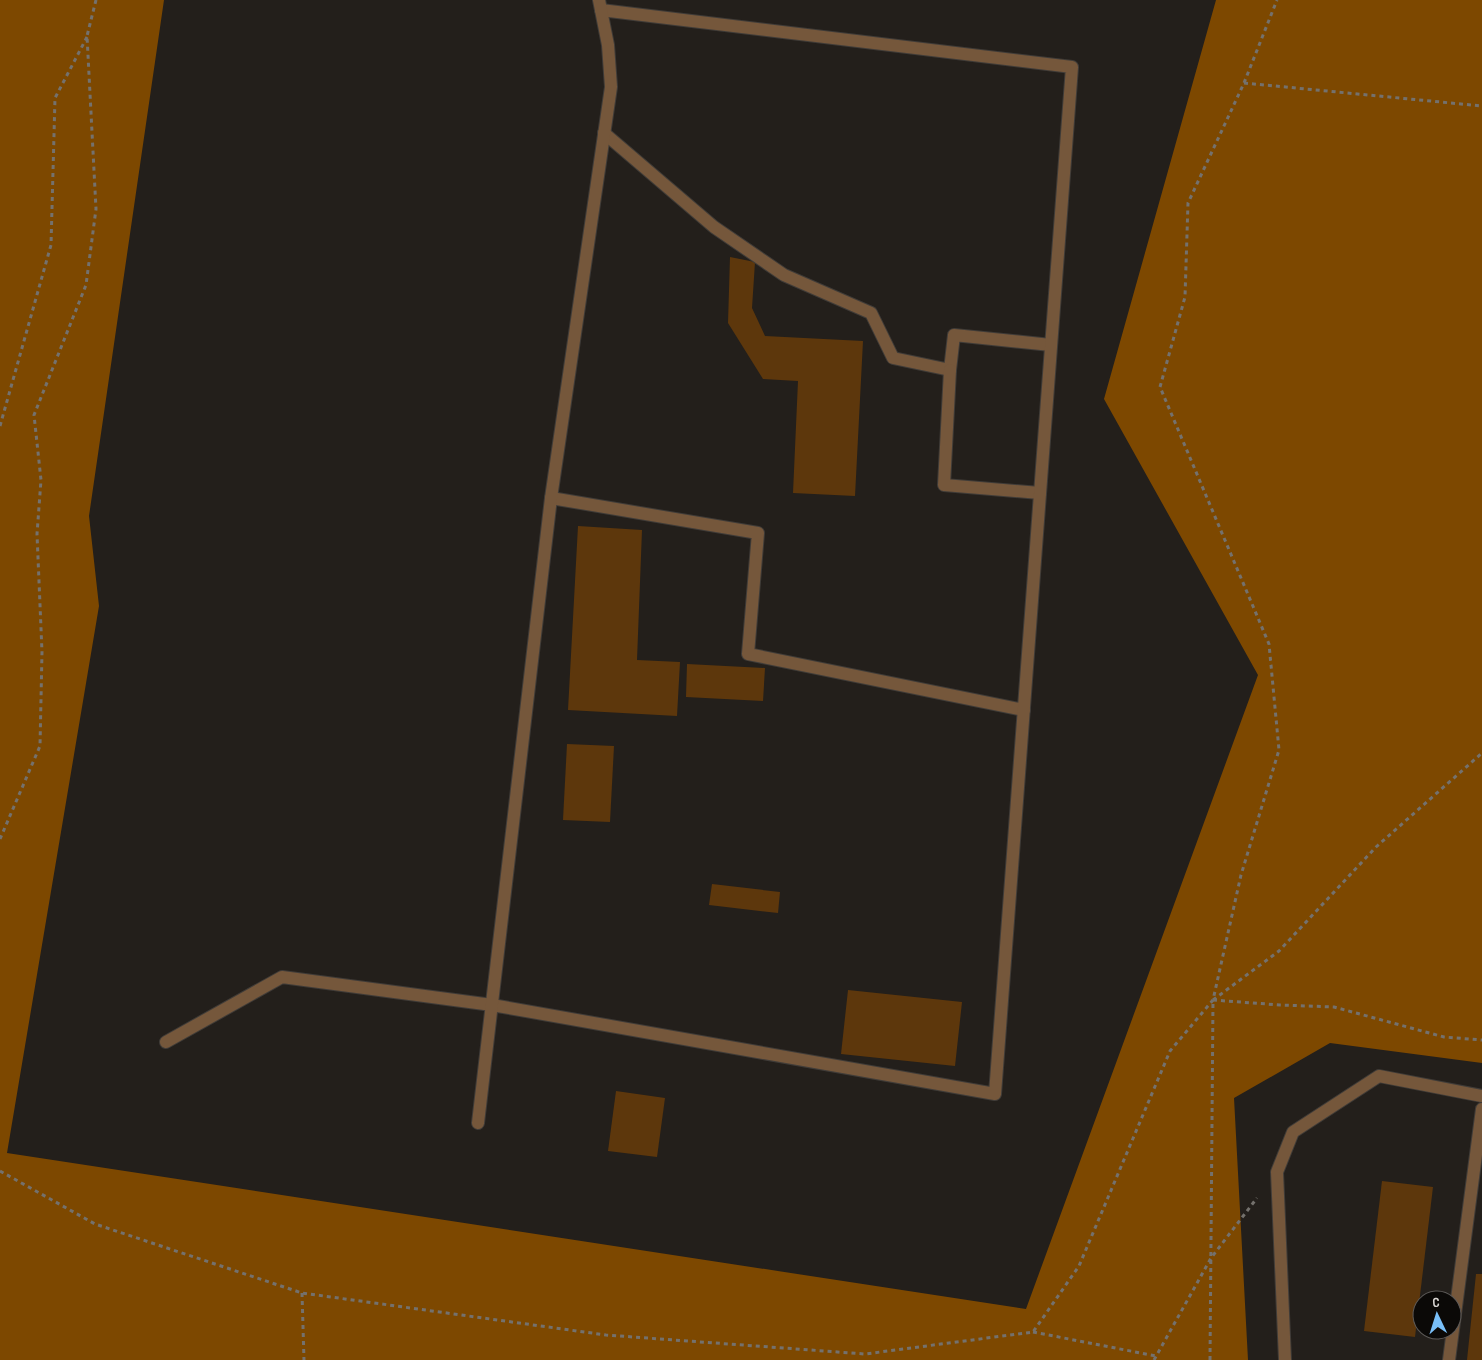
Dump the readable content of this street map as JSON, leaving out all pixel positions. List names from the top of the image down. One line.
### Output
{"north":"top"}
